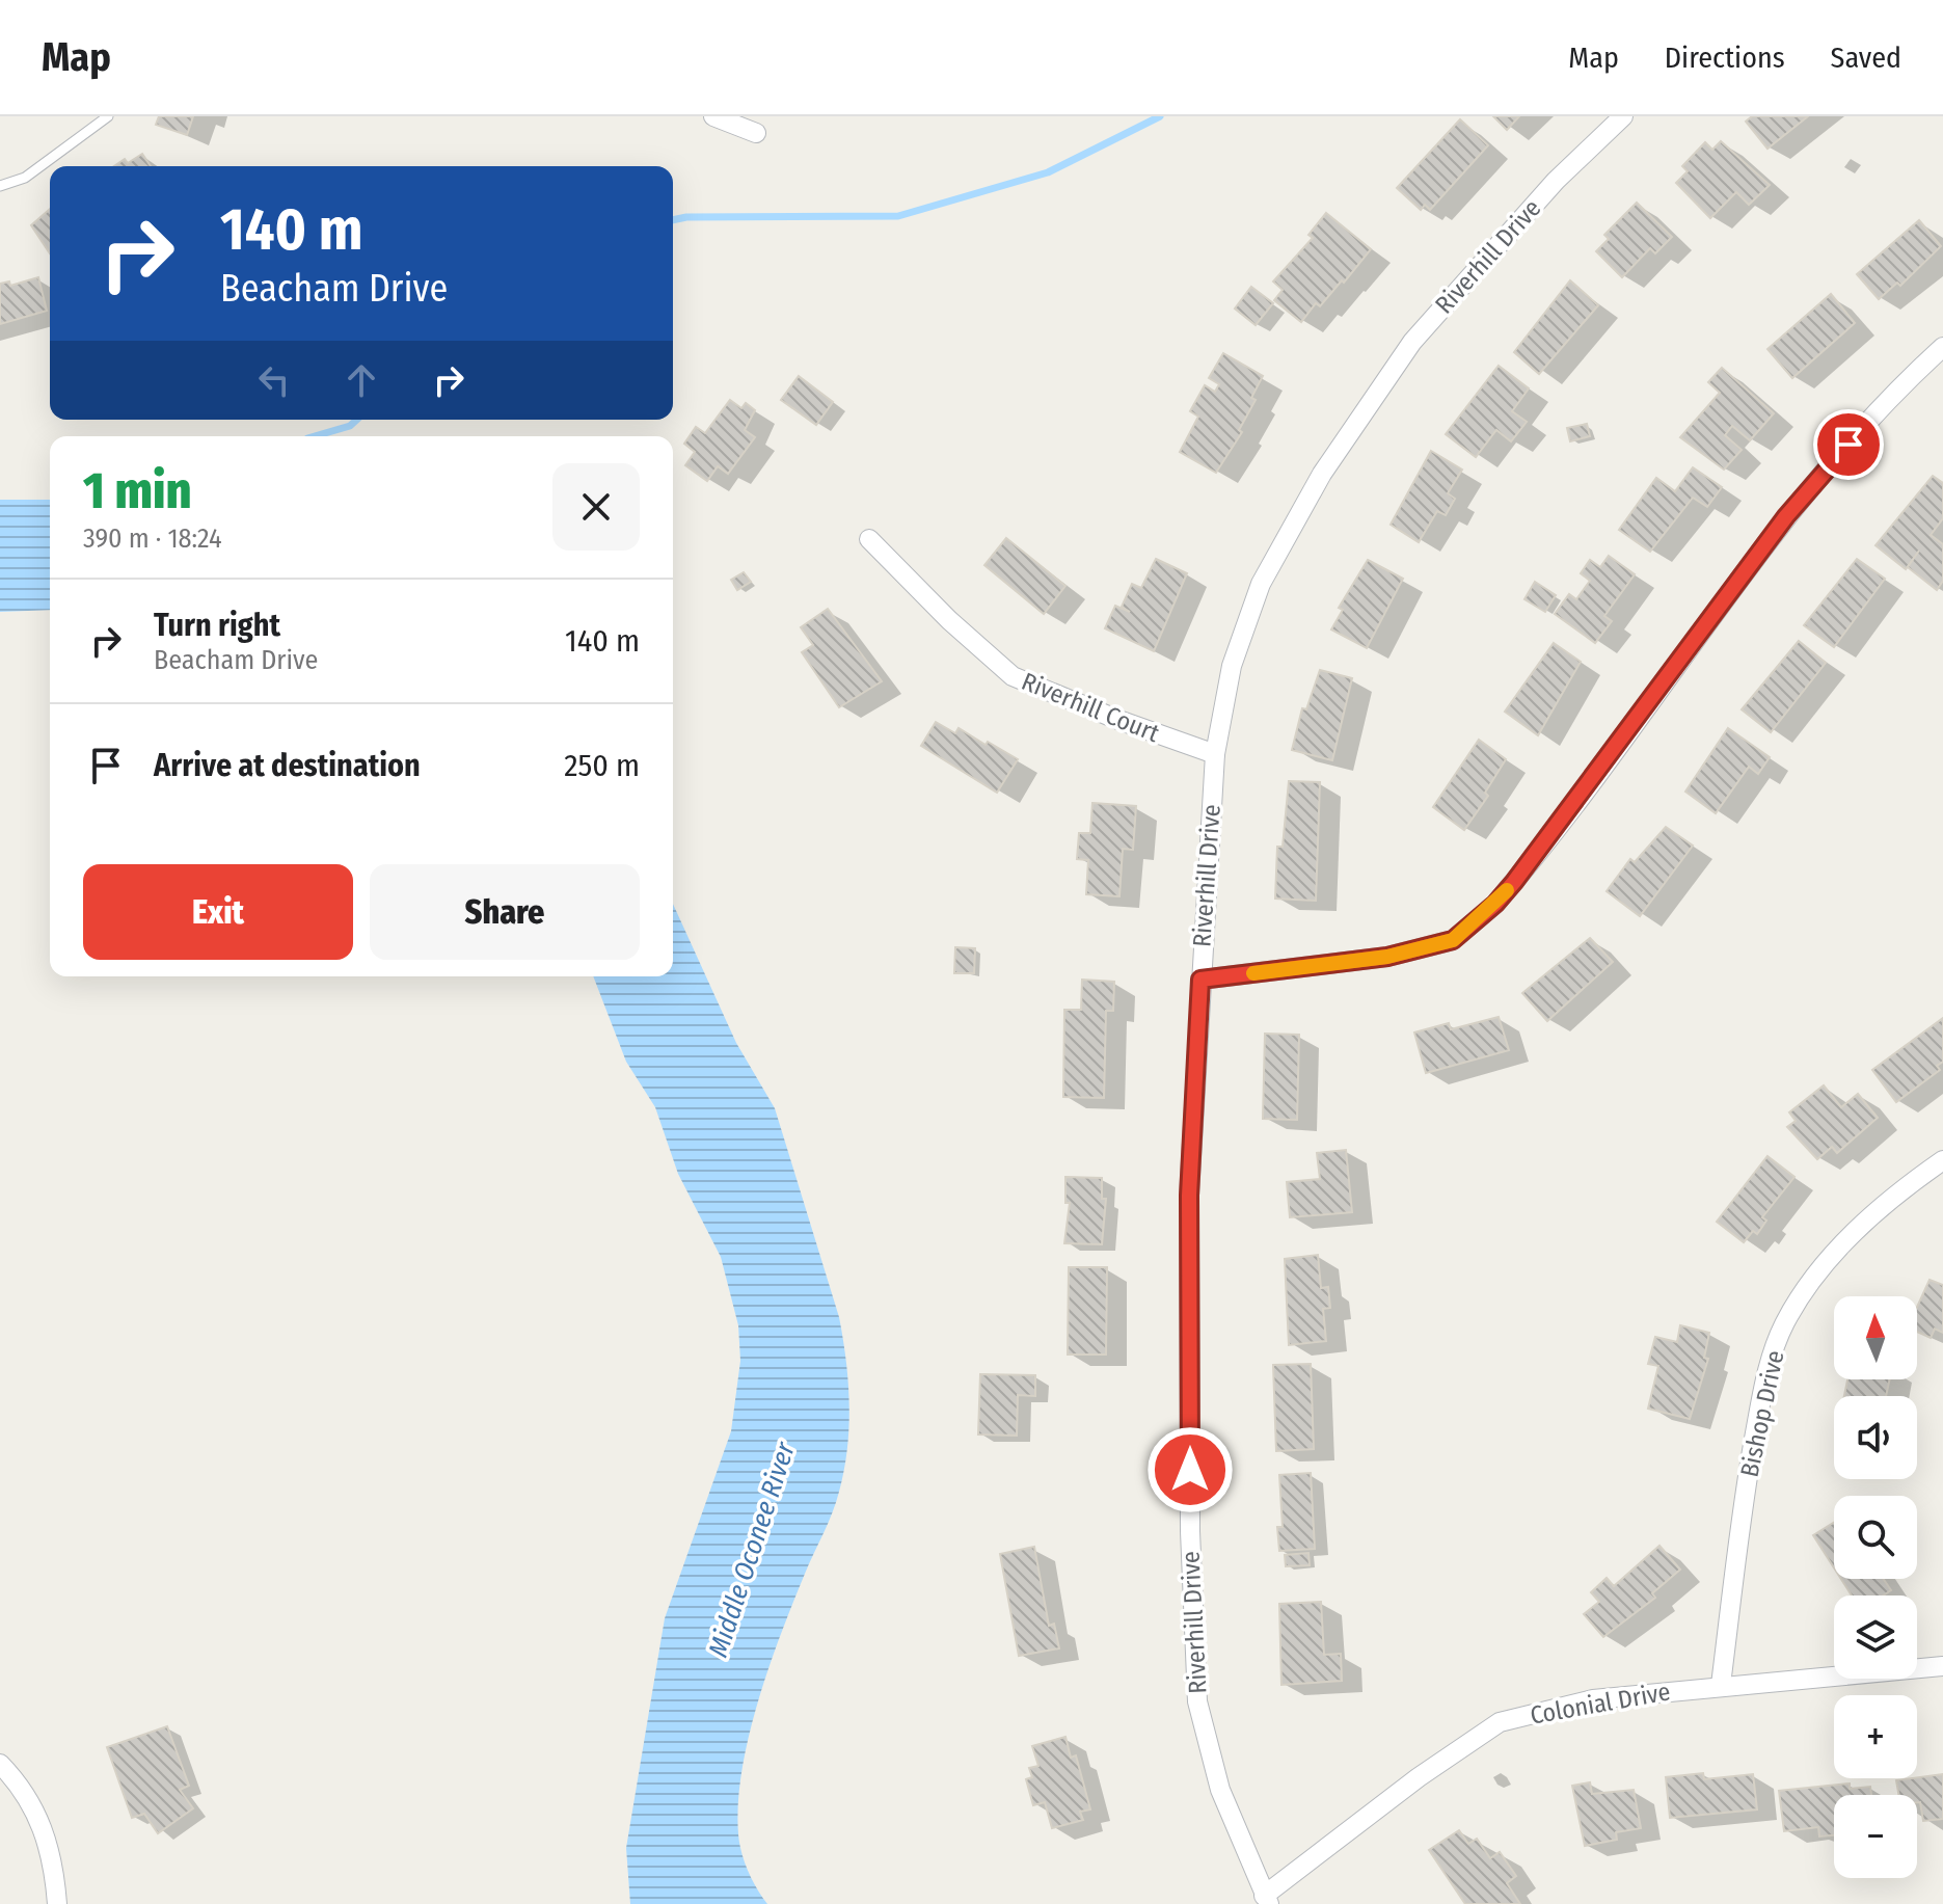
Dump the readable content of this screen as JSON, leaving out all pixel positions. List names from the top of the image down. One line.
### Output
{"streets":{"street":["Riverhill Drive","Riverhill Court","Bishop Drive","Colonial Drive"]},"crossings":[["Riverhill Drive","Riverhill Court"],["Riverhill Drive","Colonial Drive"],["Bishop Drive","Colonial Drive"]],"water":["Middle Oconee River"],"north":"top","page":{"header":"Map","nav":["Map","Directions","Saved"],"turn":["140 m","Beacham Drive"],"heading":["1 min","390 m · 18:24"],"list":[{"name":"Turn right","note":"Beacham Drive","value":"140 m"},{"name":"Arrive at destination","value":"250 m"}],"buttons":["Exit","Share"],"map_buttons":["+","−"]}}
